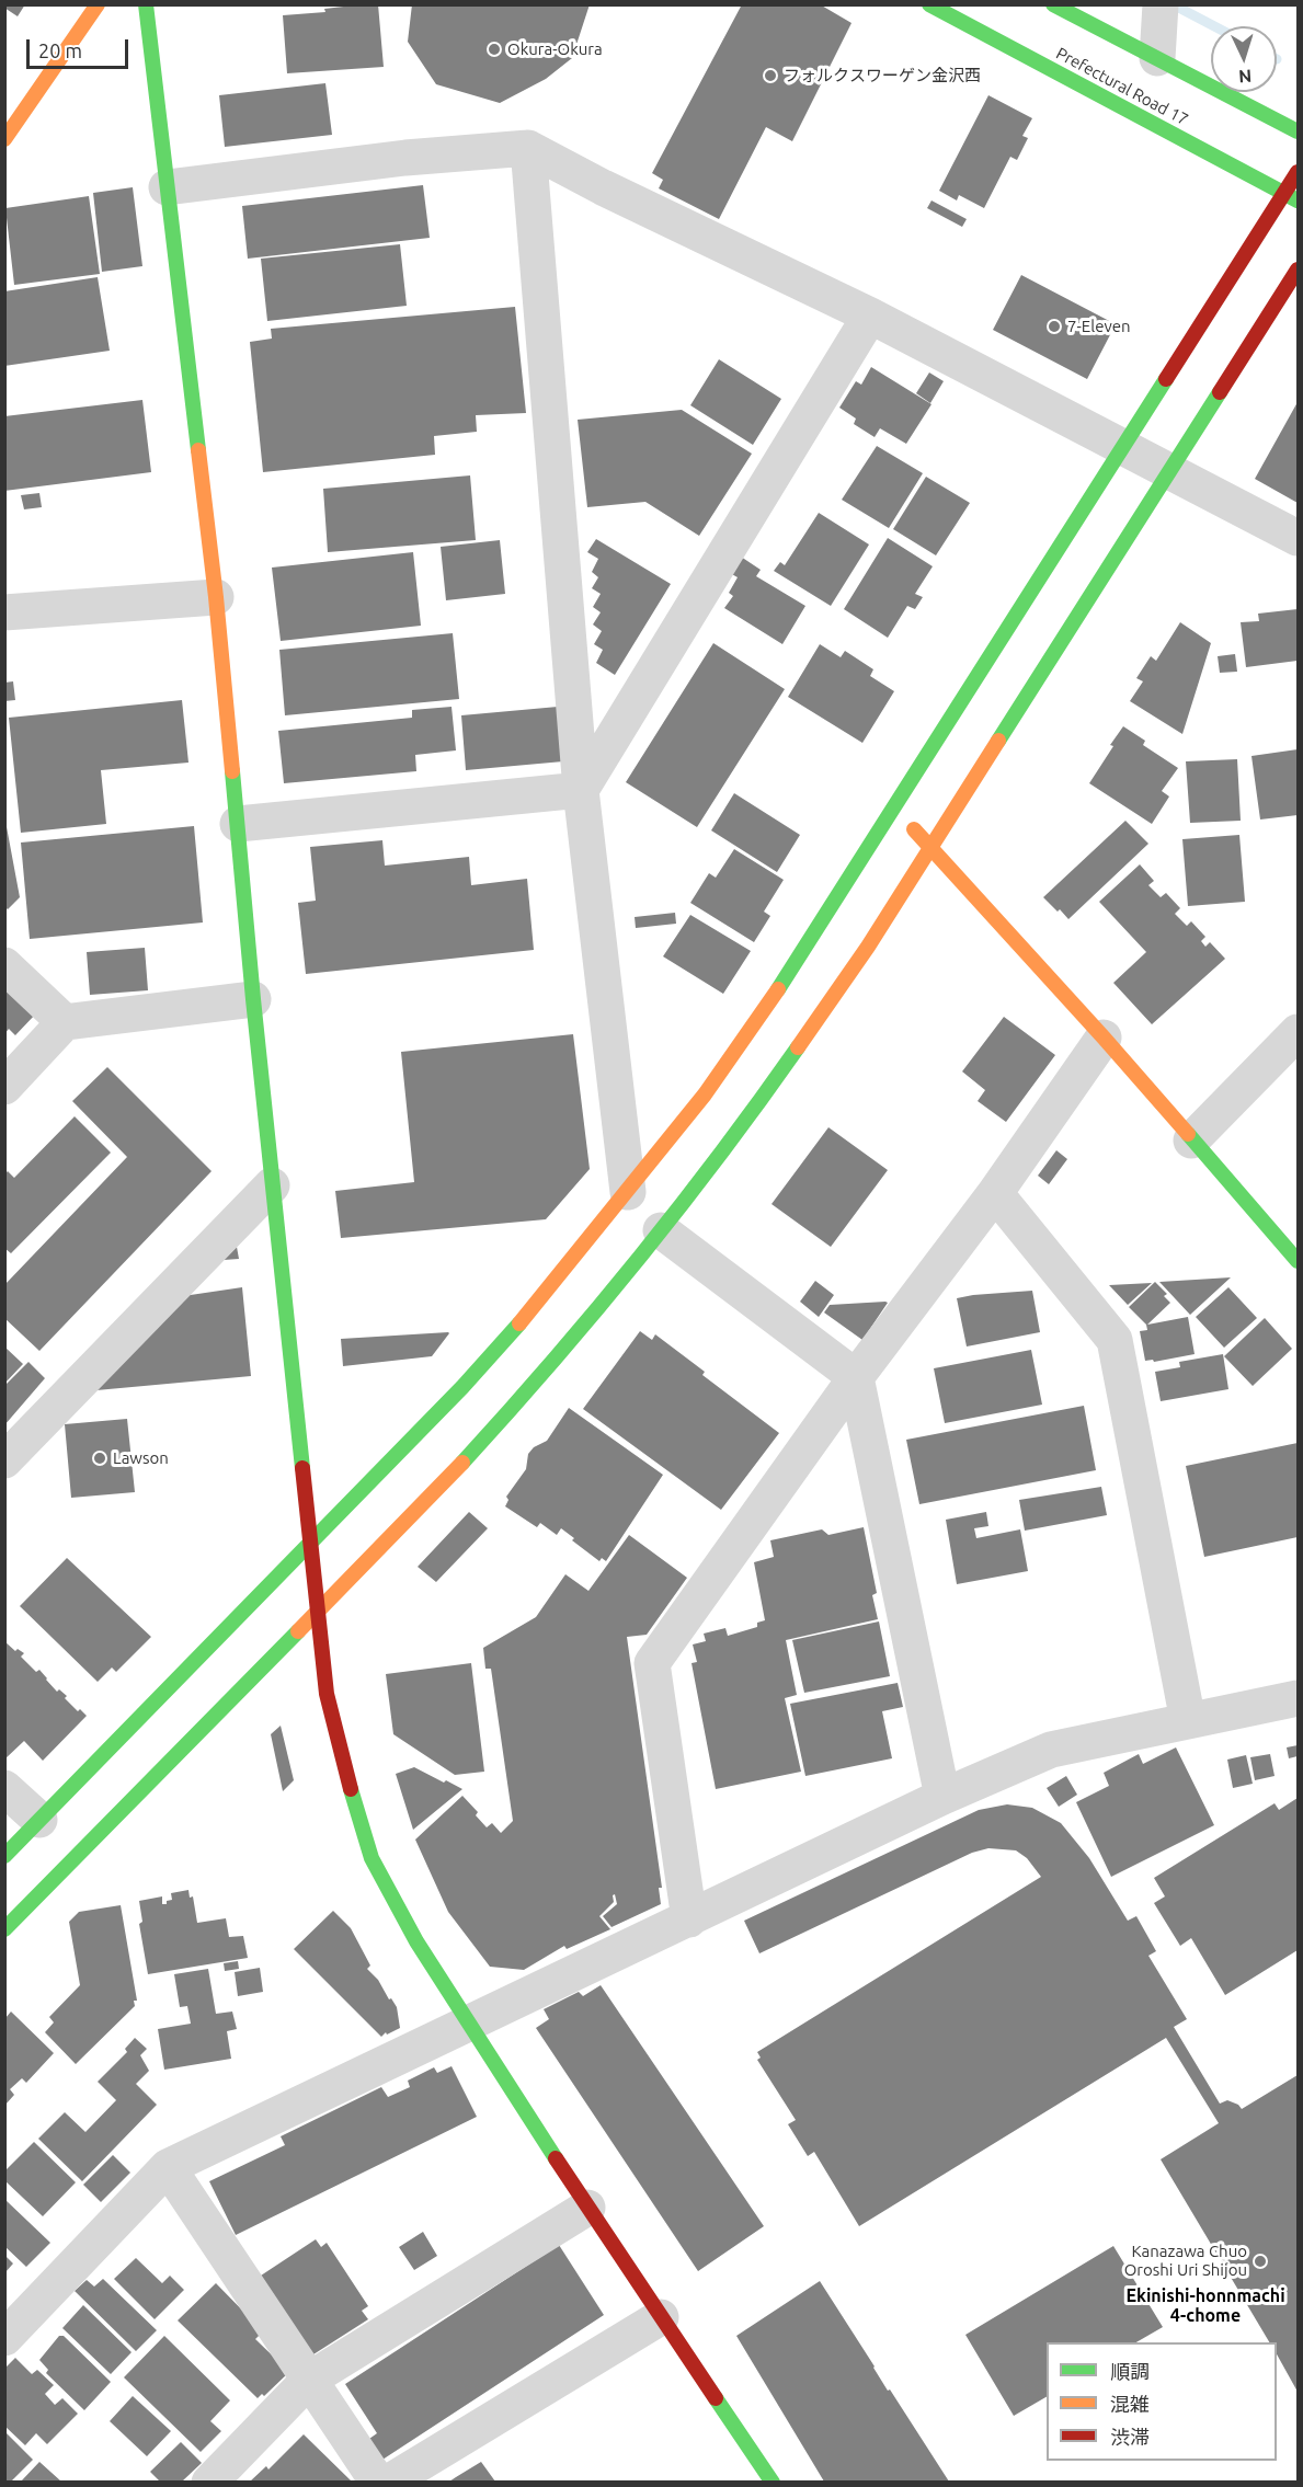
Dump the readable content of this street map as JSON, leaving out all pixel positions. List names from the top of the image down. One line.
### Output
{"streets":{"street":["Prefectural Road 17"]},"districts":["Ekinishi-honnmachi 4-chome"],"places":["Okura-Okura","フォルクスワーゲン金沢西","7-Eleven","Lawson","Kanazawa Chuo Oroshi Uri Shijou"],"legend":["順調","混雑","渋滞"],"scale_bar":"20 m","north":"bottom"}
